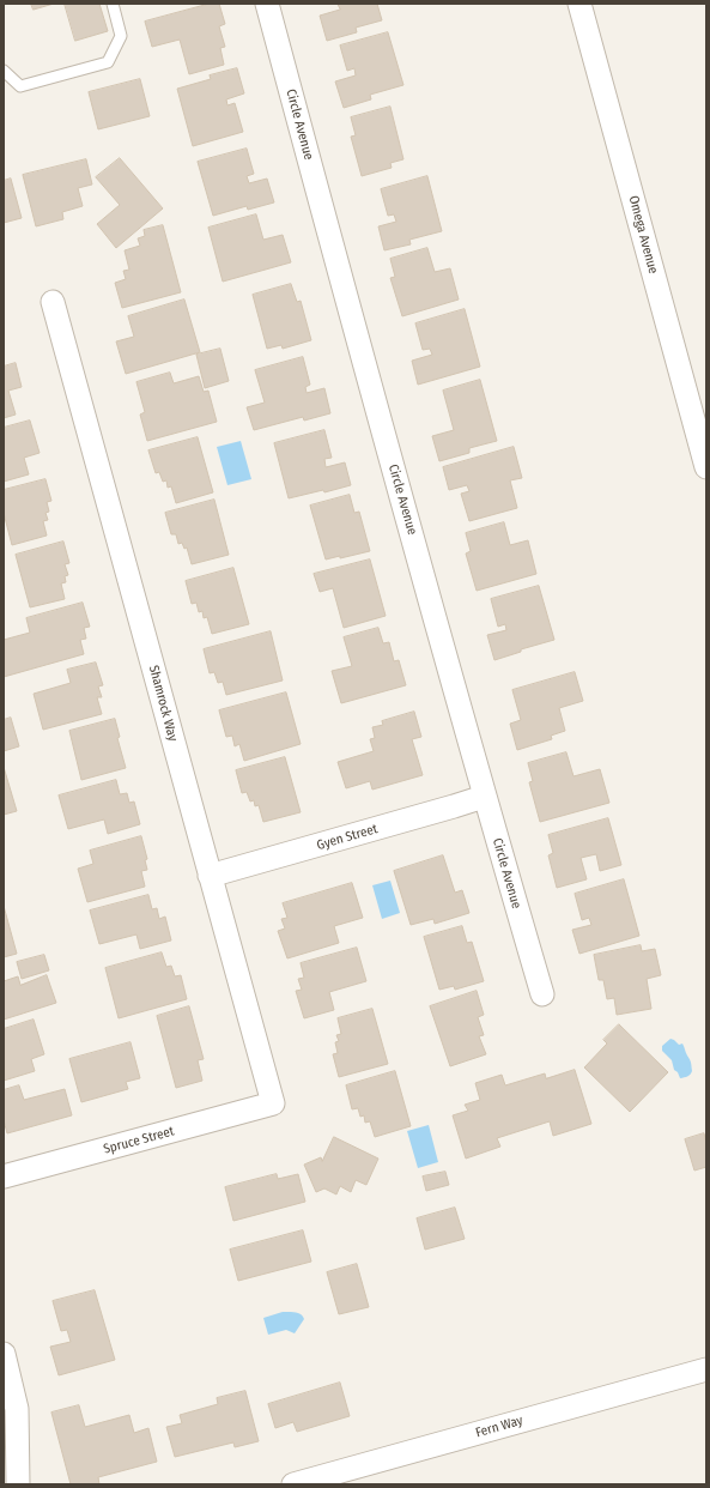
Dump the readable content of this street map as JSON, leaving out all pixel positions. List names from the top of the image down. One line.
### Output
{"streets":{"street":["Circle Avenue","Omega Avenue","Shamrock Way","Gyen Street","Spruce Street","Fern Way"]},"crossings":[["Circle Avenue","Gyen Street"],["Shamrock Way","Gyen Street"],["Shamrock Way","Spruce Street"]]}
